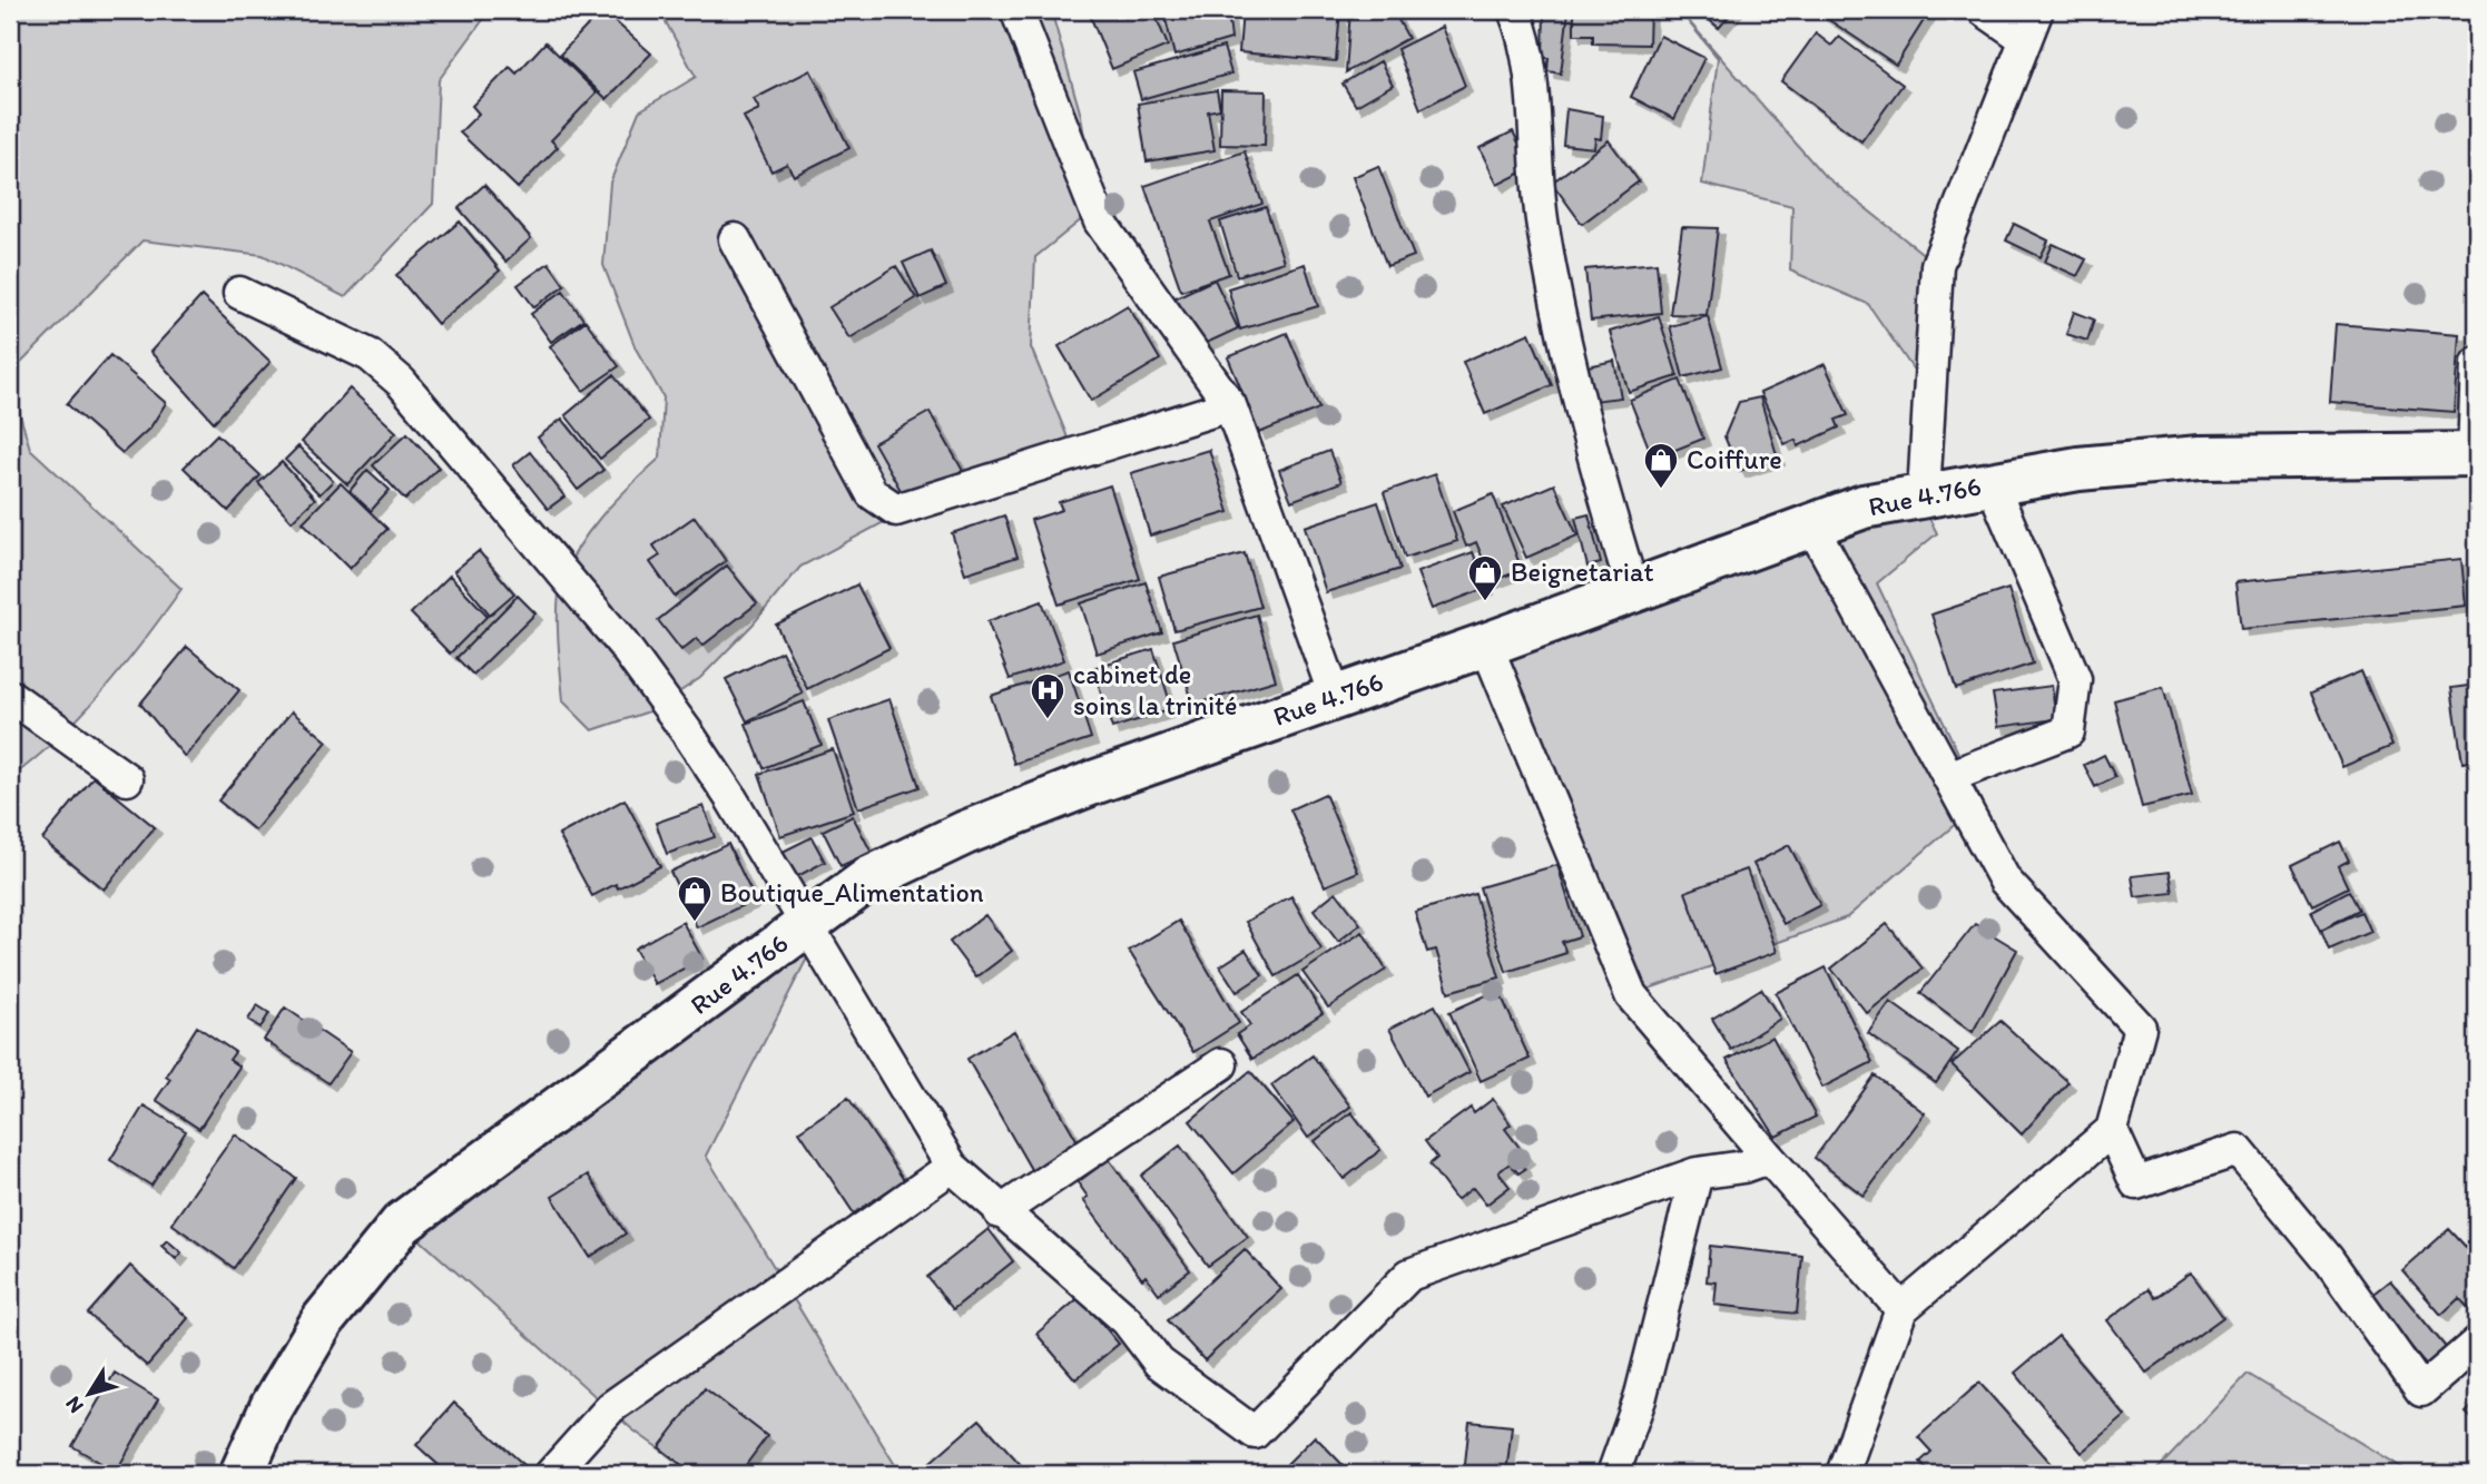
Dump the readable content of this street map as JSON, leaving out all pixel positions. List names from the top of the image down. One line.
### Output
{"streets":{"street":["Rue 4.766"]},"places":{"shop":["Coiffure","Beignetariat","Boutique_Alimentation"],"hospital":["cabinet de soins la trinité"]},"north":"bottom left"}
